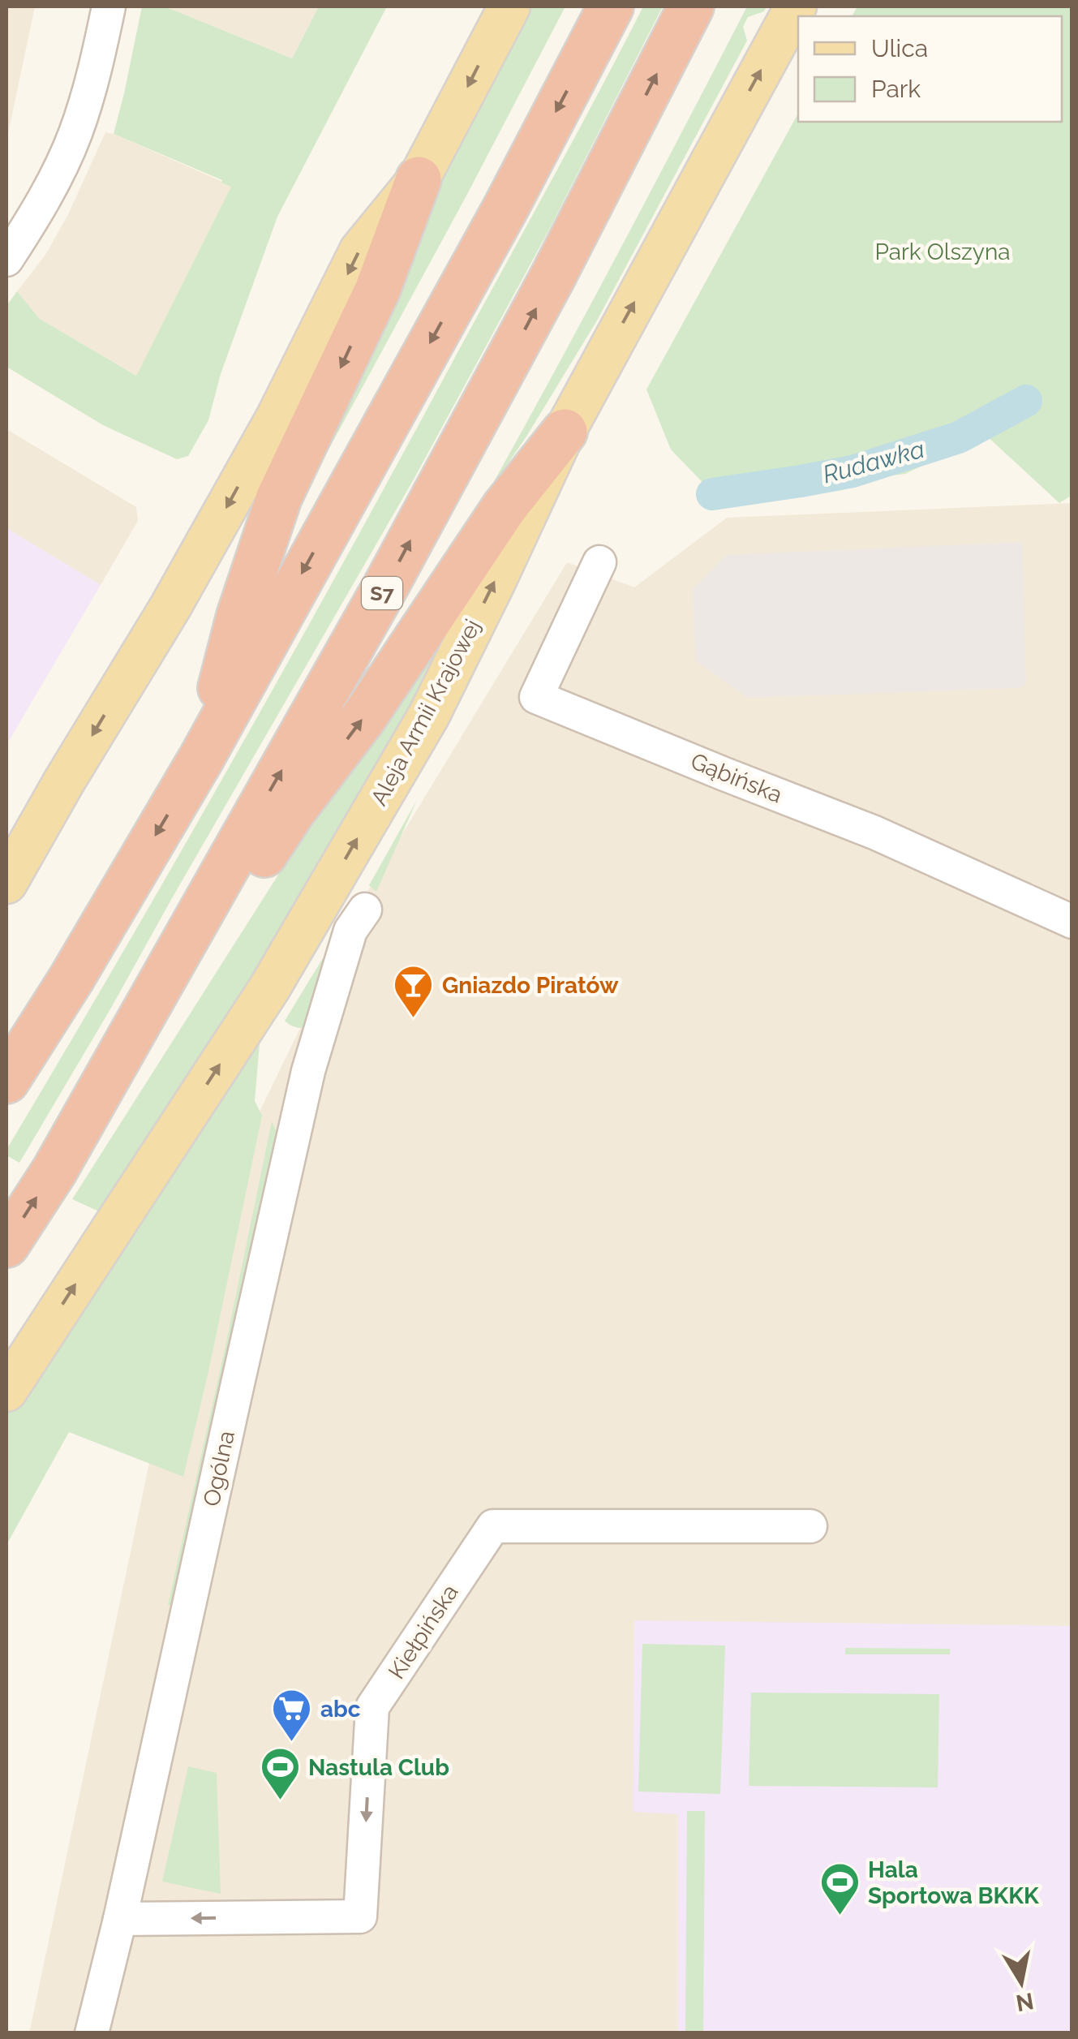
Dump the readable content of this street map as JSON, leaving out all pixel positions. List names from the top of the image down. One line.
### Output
{"streets":{"highway":["S7"],"main road":["Aleja Armii Krajowej"],"street":["Gąbińska","Ogólna","Kiełpińska"]},"crossings":[["Ogólna","Kiełpińska"]],"one_way":["Kiełpińska"],"water":["Rudawka"],"parks":["Park Olszyna"],"places":{"bar":["Gniazdo Piratów"],"supermarket":["abc"],"sports":["Nastula Club","Hala Sportowa BKKK"]},"legend":["Ulica","Park"],"north":"bottom"}
